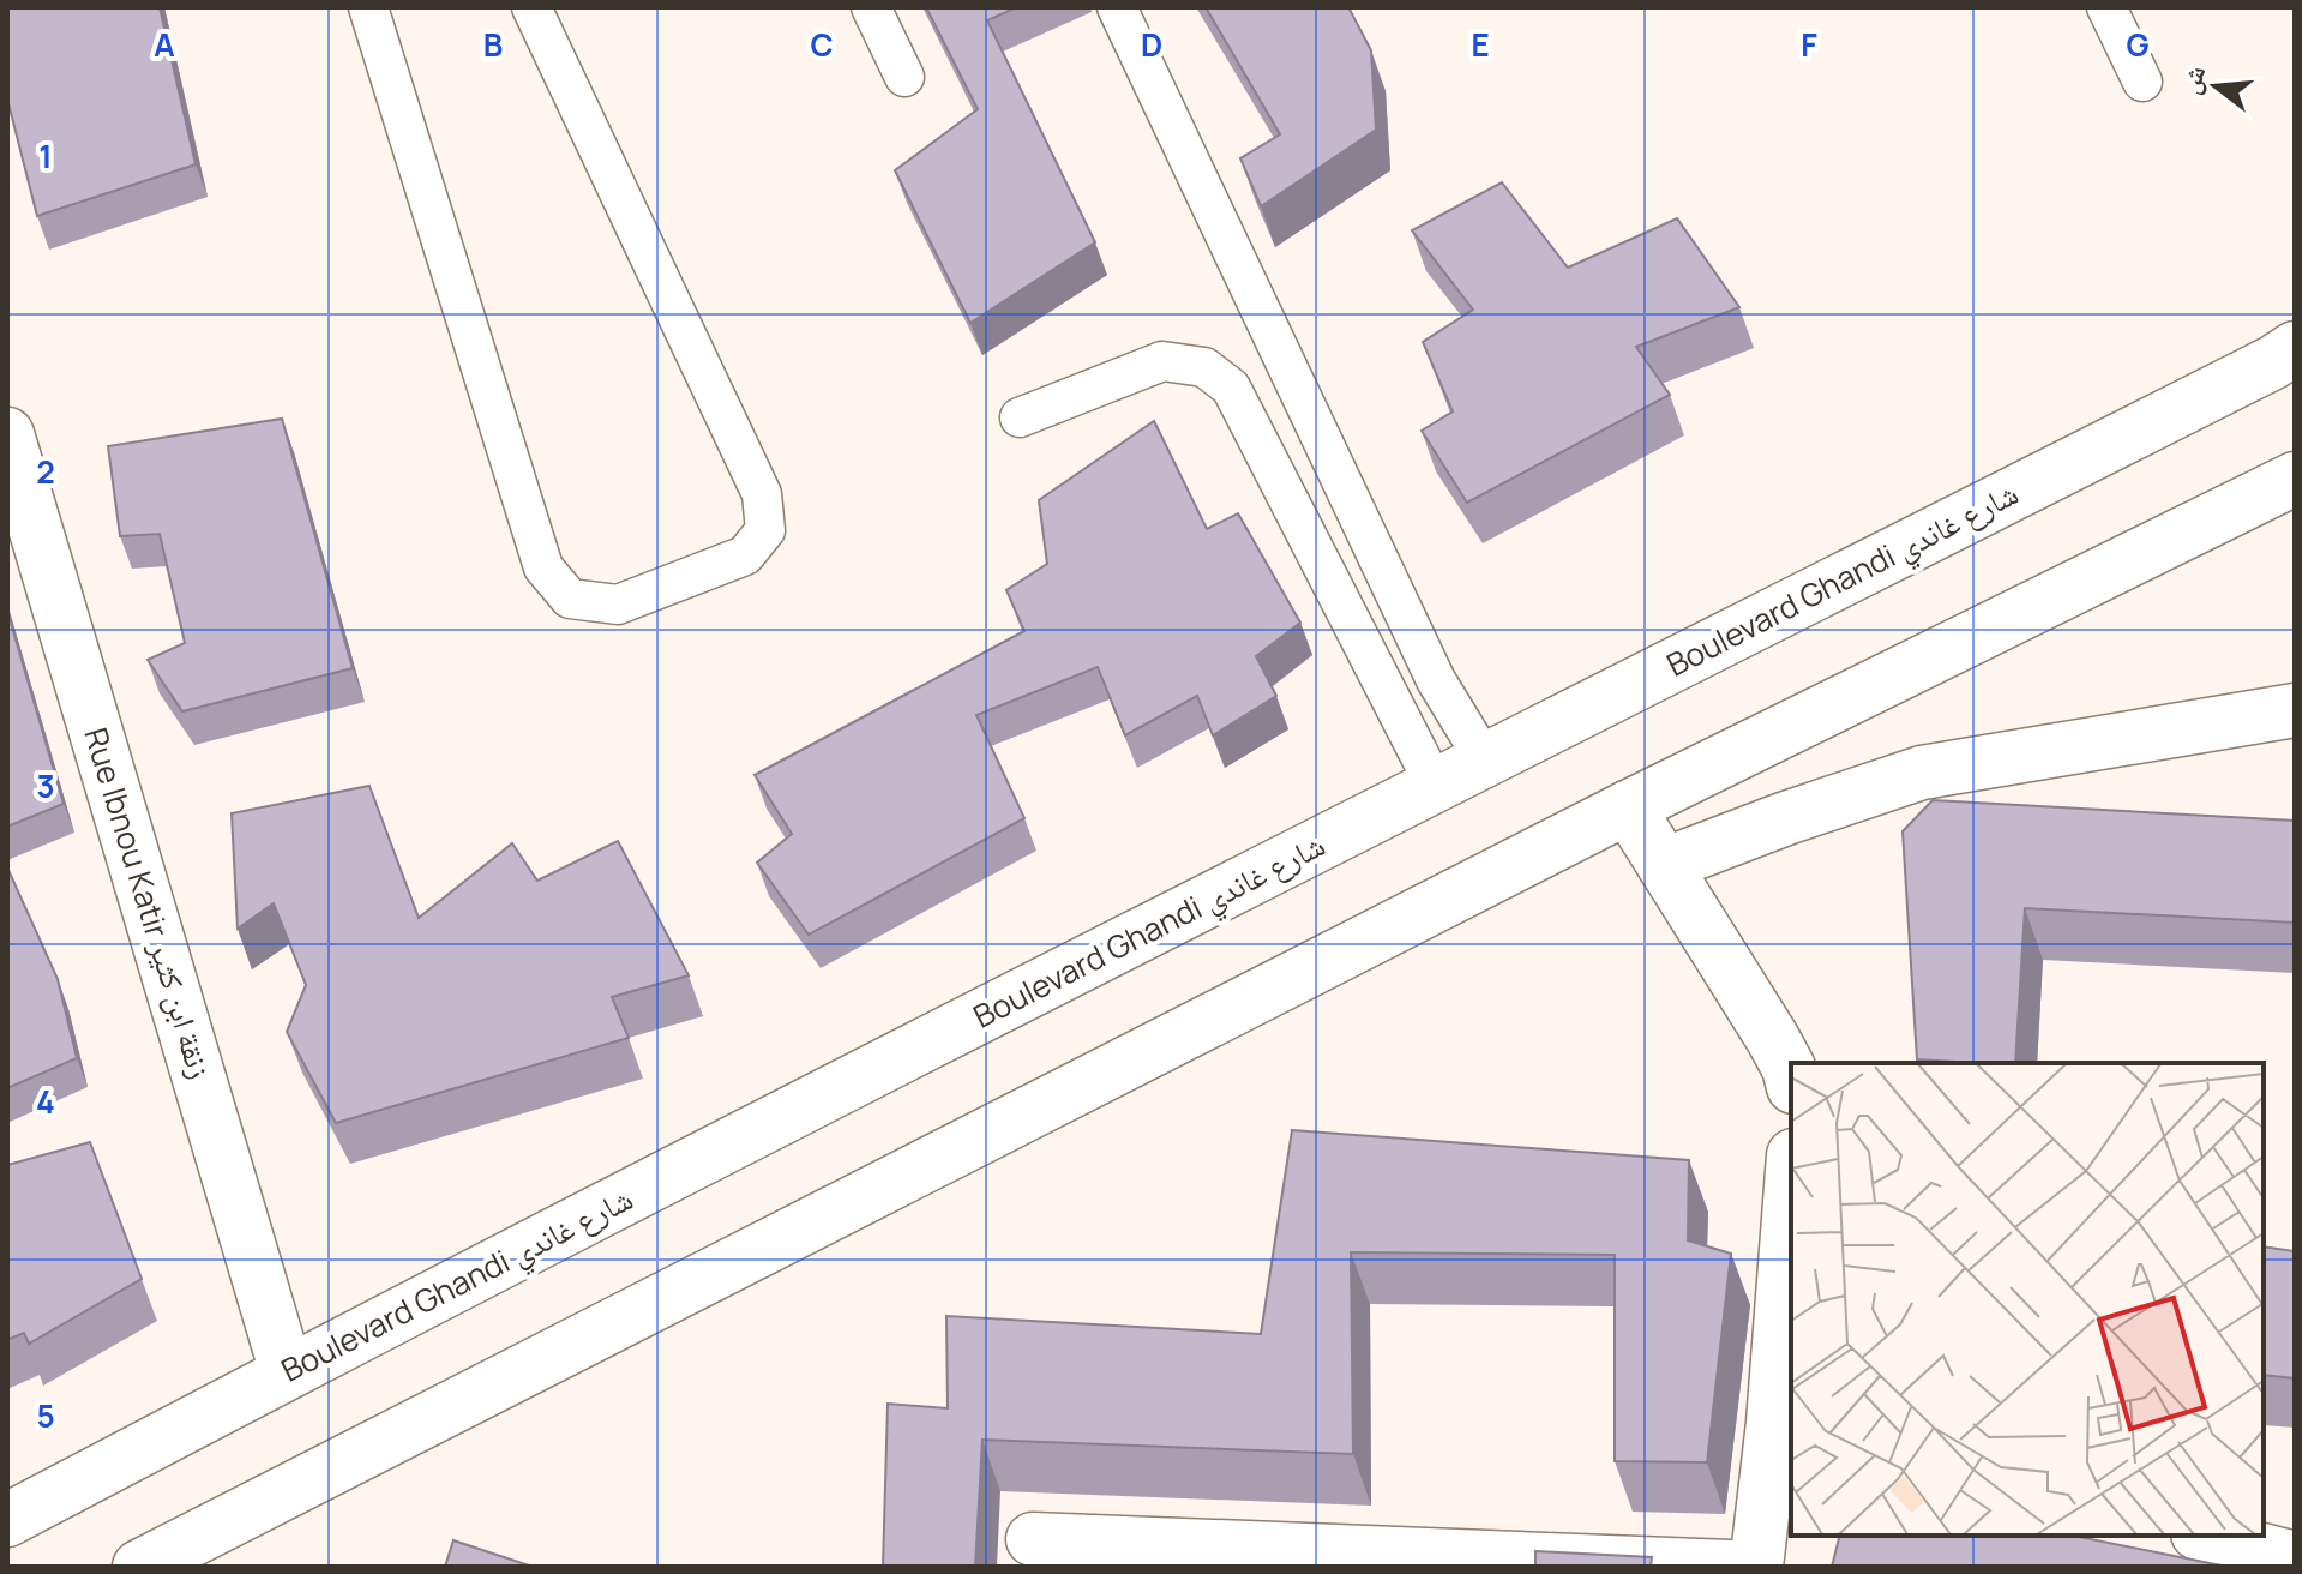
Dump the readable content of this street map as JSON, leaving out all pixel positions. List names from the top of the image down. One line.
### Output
{"streets":{"main road":["Boulevard Ghandi شارع غاندي","Rue Ibnou Katir زنقة ابن كثير"]},"crossings":[["Boulevard Ghandi شارع غاندي","Rue Ibnou Katir زنقة ابن كثير"]],"north":"left","grid":{"columns":["A","B","C","D","E","F","G"],"rows":["1","2","3","4","5"]}}
